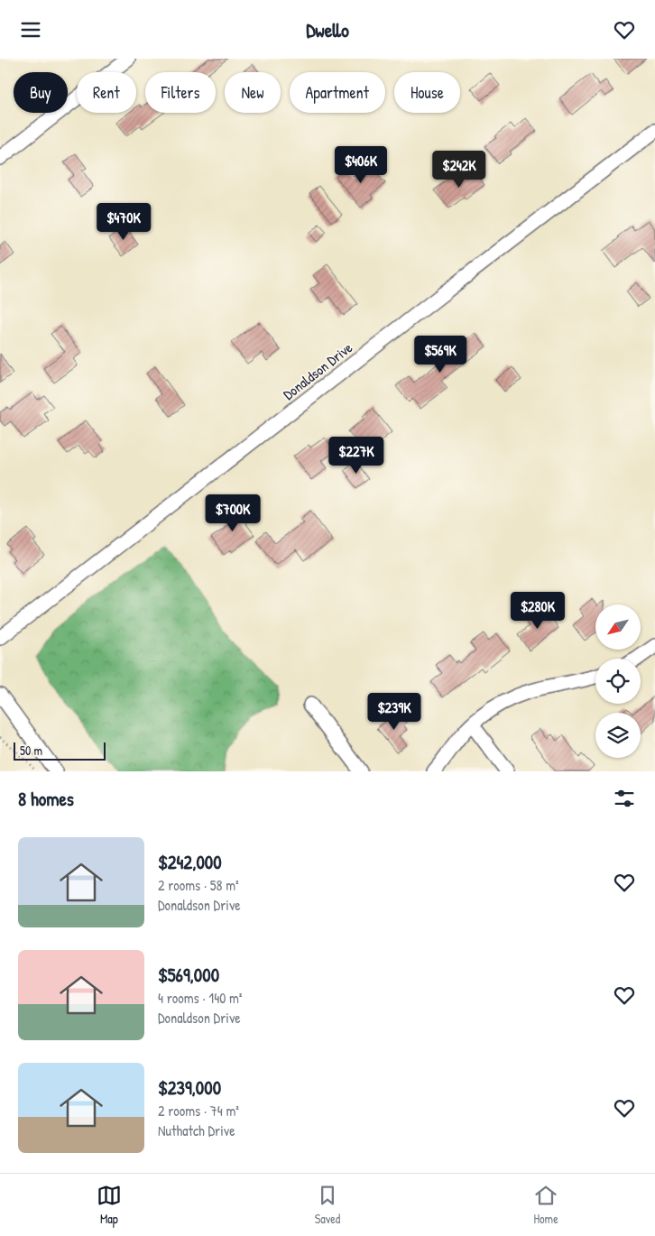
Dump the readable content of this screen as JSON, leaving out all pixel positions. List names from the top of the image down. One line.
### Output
{"streets":{"street":["Donaldson Drive"]},"scale_bar":"50 m","north":"bottom left","page":{"header":"Dwello","chip":["Buy","Rent","Filters","New","Apartment","House"],"price":["$406K","$242K","$470K","$569K","$227K","$700K","$280K","$239K"],"scale":"50 m","heading":"8 homes","list":[{"name":"$242,000","note":"2 rooms · 58 m² · Donaldson Drive"},{"name":"$569,000","note":"4 rooms · 140 m² · Donaldson Drive"},{"name":"$239,000","note":"2 rooms · 74 m² · Nuthatch Drive"}],"tabs":["Map","Saved","Home"]}}
